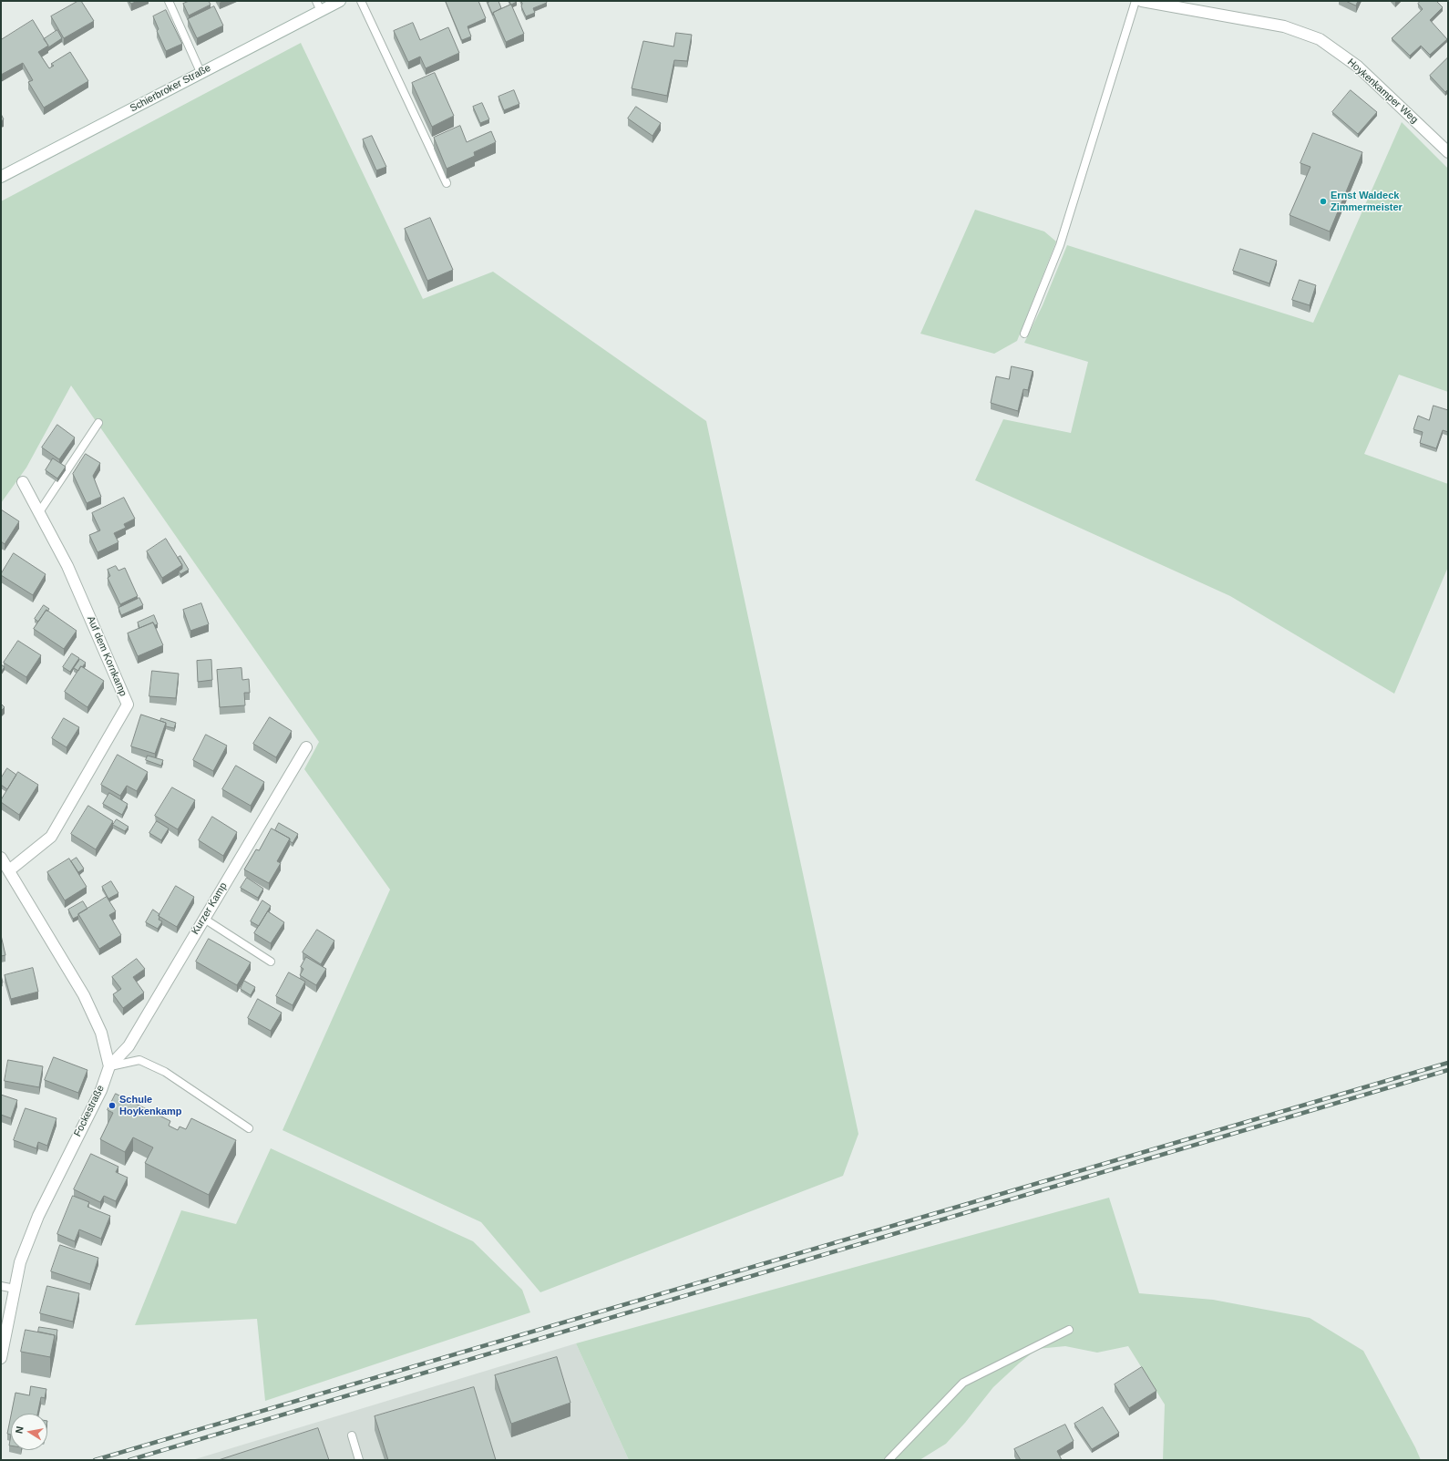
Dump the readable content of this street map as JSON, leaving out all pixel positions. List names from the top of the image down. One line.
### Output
{"streets":{"street":["Schierbroker Straße","Hoykenkamper Weg","Auf dem Kornkamp","Kurzer Kamp","Fockestraße"]},"crossings":[["Kurzer Kamp","Fockestraße"]],"places":["Ernst Waldeck Zimmermeister","Schule Hoykenkamp"],"north":"left"}
